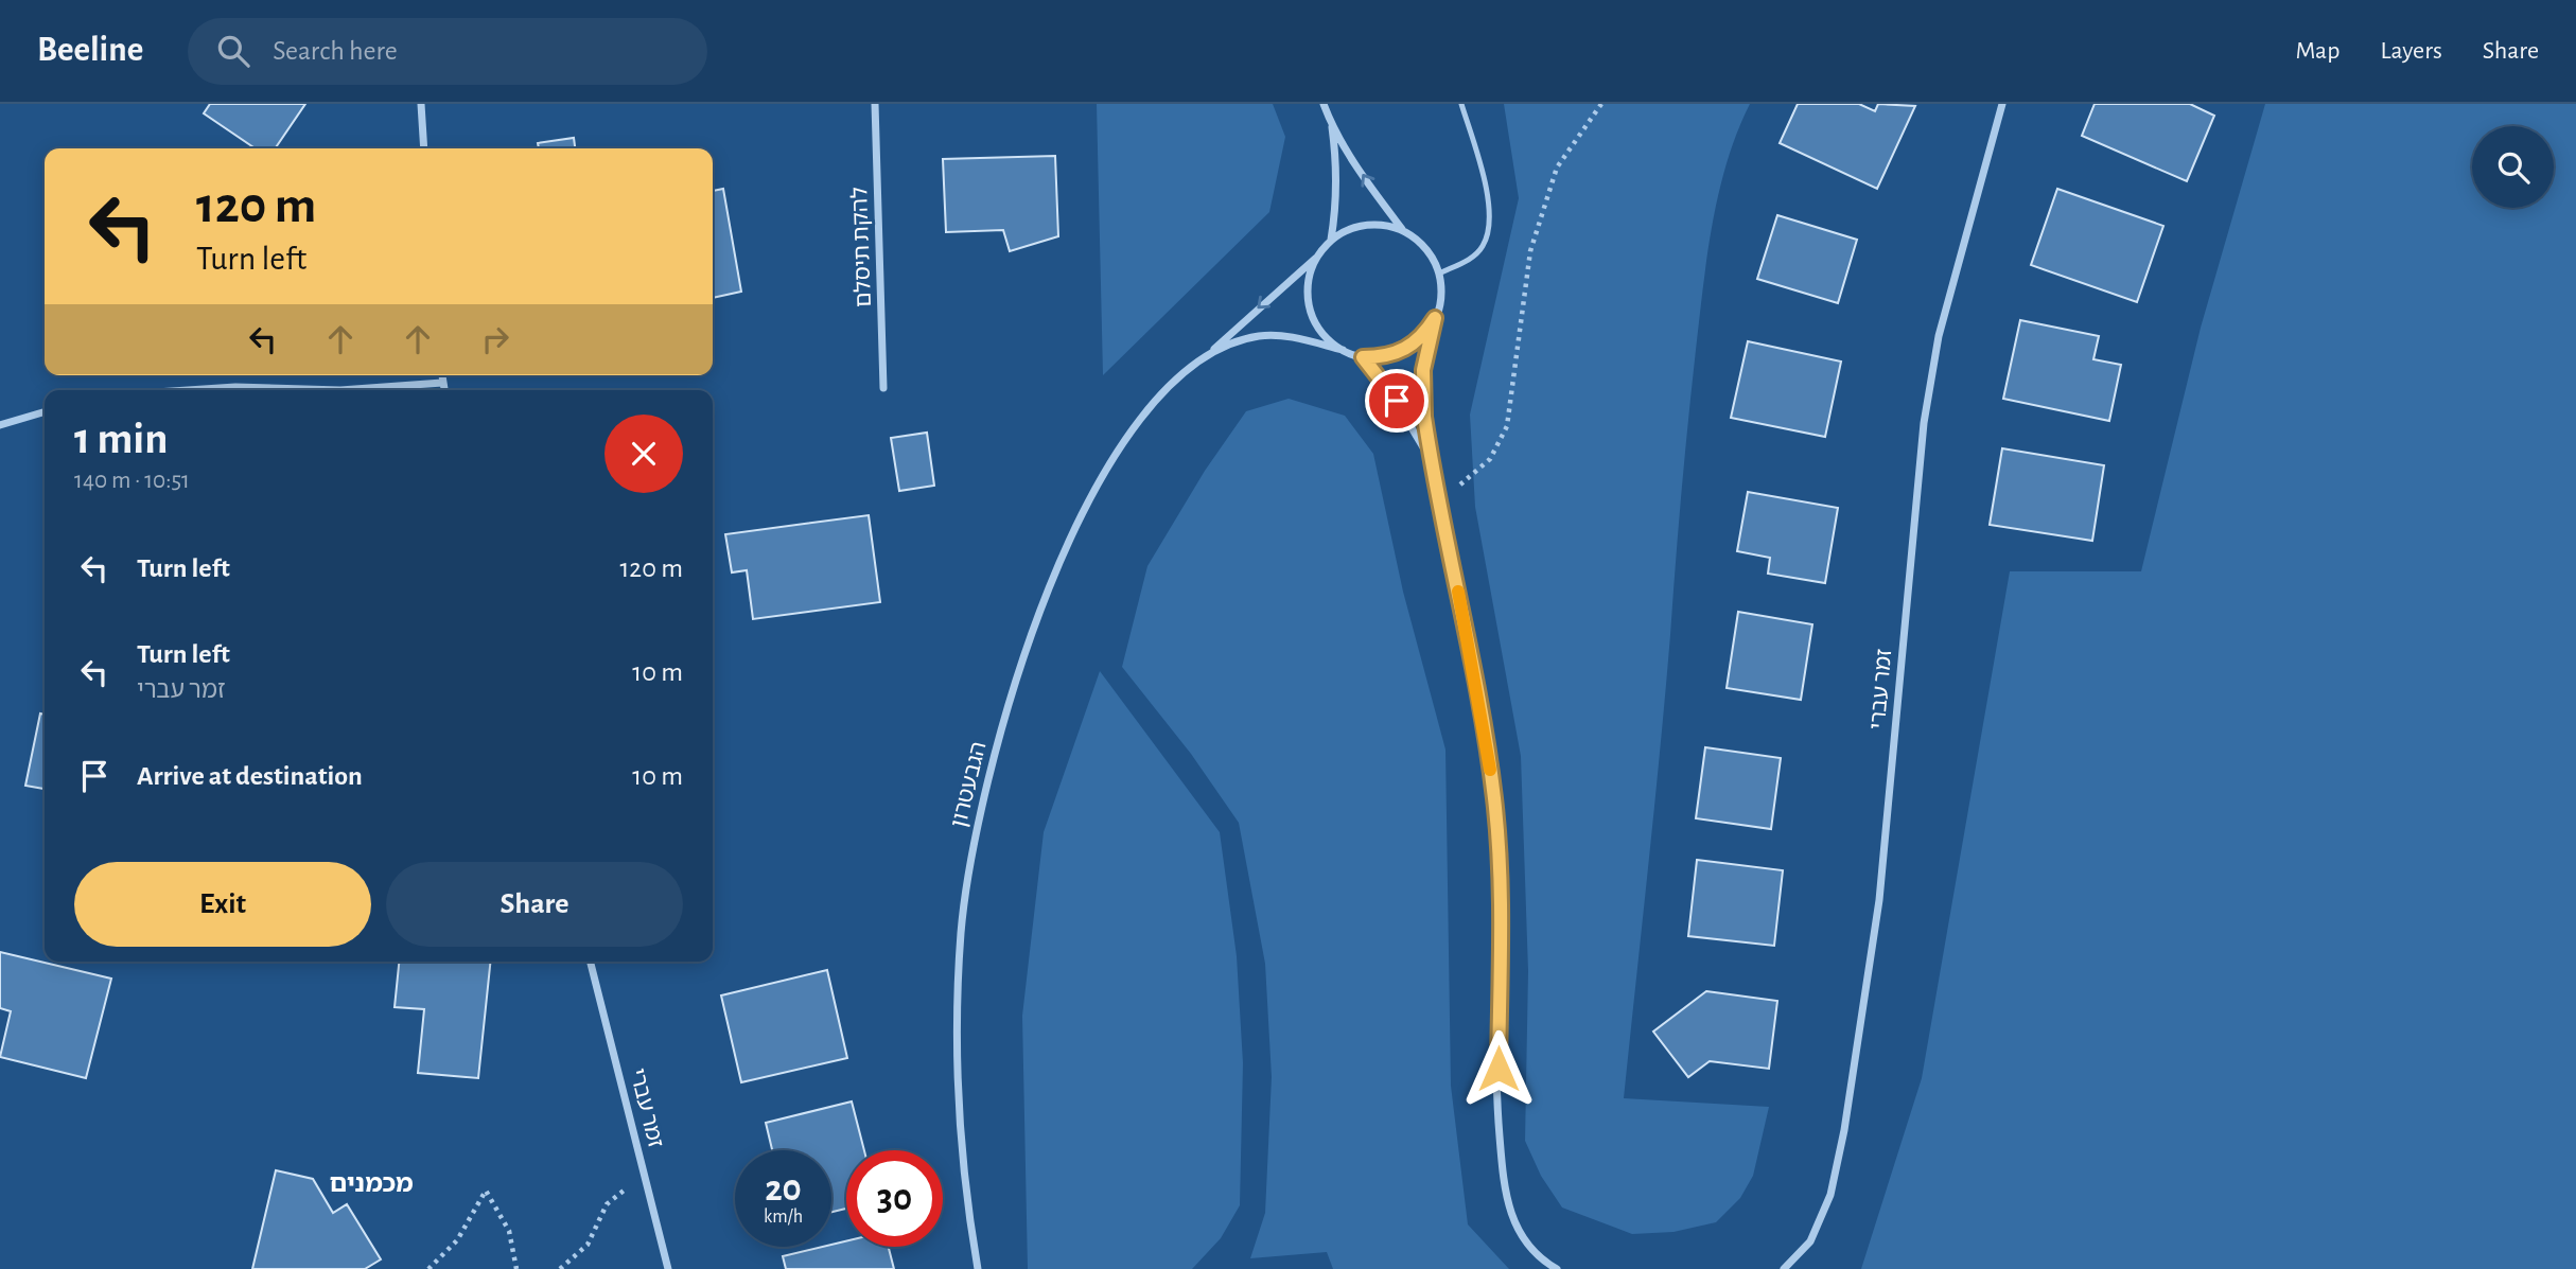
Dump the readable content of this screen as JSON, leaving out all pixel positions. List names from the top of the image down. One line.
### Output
{"streets":{"street":["להקת תיסלם","זמר עברי","הגבעטרון"]},"districts":["מכמנים"],"page":{"header":"Beeline","search":"Search here","nav":["Map","Layers","Share"],"turn":["120 m","Turn left"],"heading":["1 min","140 m · 10:51"],"list":[{"name":"Turn left","value":"120 m"},{"name":"Turn left","note":"זמר עברי","value":"10 m"},{"name":"Arrive at destination","value":"10 m"}],"buttons":["Exit","Share"],"speed":"20 km/h","limit":"30"}}
